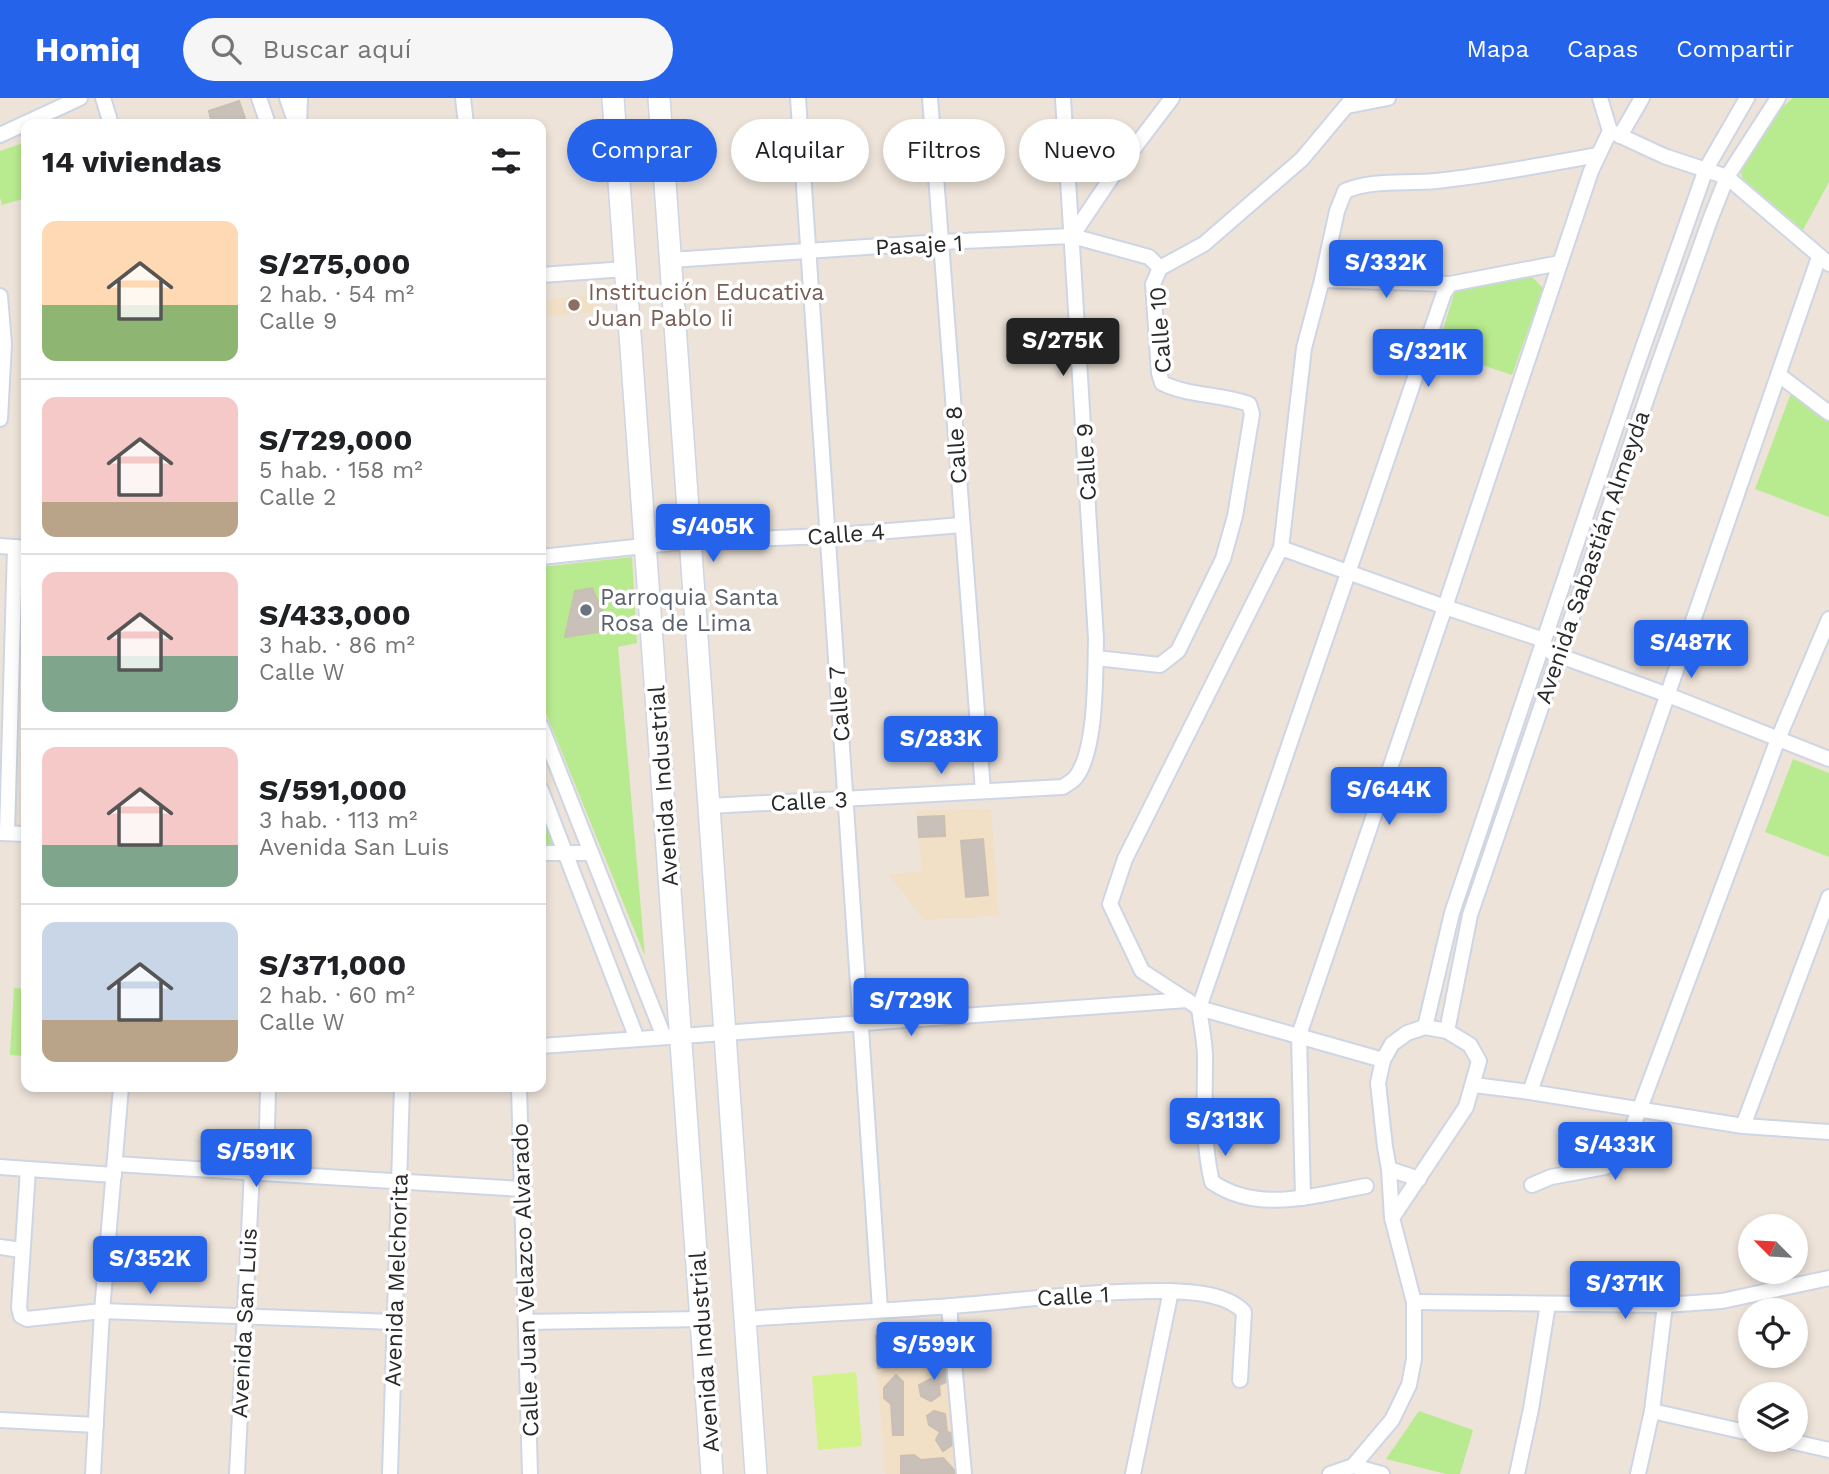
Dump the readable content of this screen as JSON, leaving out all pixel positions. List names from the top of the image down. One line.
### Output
{"streets":{"street":["Pasaje 1","Calle 10","Calle 8","Calle 9","Calle 4","Avenida Sabastián Almeyda","Calle 7","Avenida Industrial","Calle 3","Avenida Melchorita","Calle Juan Velazco Alvarado","Calle 1","Avenida San Luis"]},"crossings":[["Pasaje 1","Calle 10"],["Pasaje 1","Calle 8"],["Pasaje 1","Calle 9"],["Pasaje 1","Calle 7"],["Pasaje 1","Avenida Industrial"],["Calle 10","Calle 9"],["Calle 10","Calle 3"],["Calle 8","Calle 4"],["Calle 8","Calle 3"],["Calle 9","Calle 3"],["Calle 4","Calle 7"],["Calle 4","Avenida Industrial"],["Calle 7","Calle 3"],["Calle 7","Calle 1"],["Avenida Industrial","Calle 3"],["Avenida Industrial","Calle 1"]],"places":["Institución Educativa Juan Pablo Ii","Parroquia Santa Rosa de Lima"],"north":"top left","page":{"header":"Homiq","search":"Buscar aquí","nav":["Mapa","Capas","Compartir"],"chip":["Comprar","Alquilar","Filtros","Nuevo"],"heading":"14 viviendas","list":[{"name":"S/275,000","note":"2 hab. · 54 m² · Calle 9"},{"name":"S/729,000","note":"5 hab. · 158 m² · Calle 2"},{"name":"S/433,000","note":"3 hab. · 86 m² · Calle W"},{"name":"S/591,000","note":"3 hab. · 113 m² · Avenida San Luis"},{"name":"S/371,000","note":"2 hab. · 60 m² · Calle W"}],"price":["S/332K","S/275K","S/321K","S/405K","S/487K","S/283K","S/644K","S/729K","S/313K","S/433K","S/591K","S/352K","S/371K","S/599K"]}}
